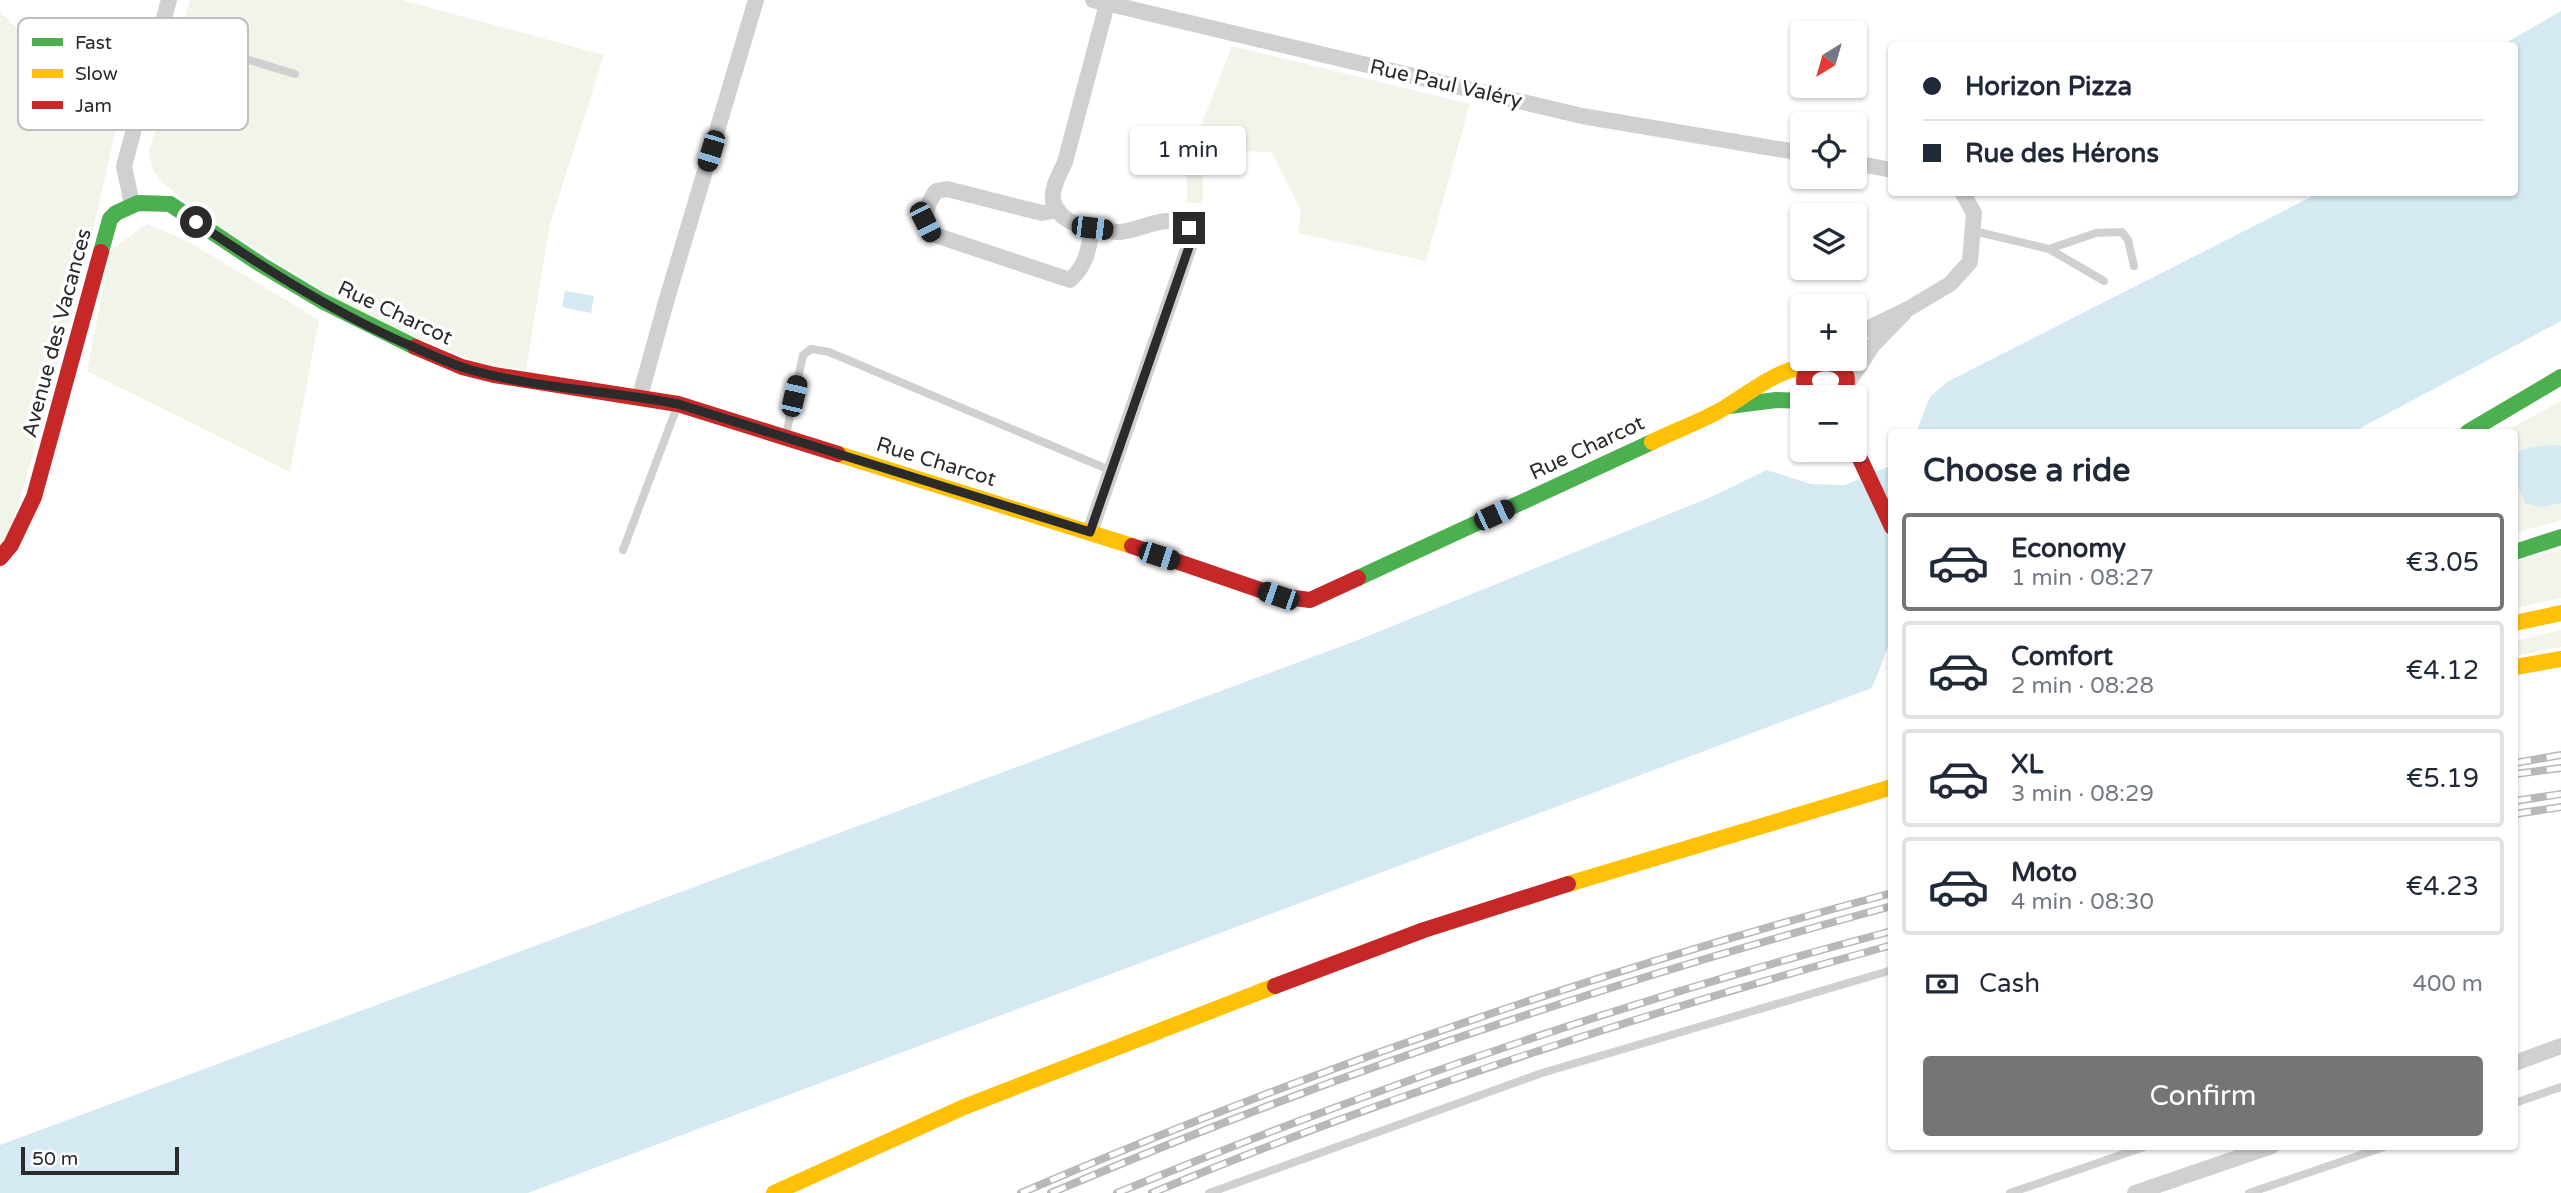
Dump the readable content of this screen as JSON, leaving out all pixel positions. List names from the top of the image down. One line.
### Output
{"streets":{"street":["Rue Paul Valéry","Rue Charcot","Avenue des Vacances"]},"crossings":[["Rue Charcot","Avenue des Vacances"]],"legend":["Fast","Slow","Jam"],"scale_bar":"50 m","north":"bottom left","page":{"map_buttons":["+","−"],"banner":["Horizon Pizza","Rue des Hérons"],"bubble":"1 min","heading":"Choose a ride","list":[{"name":"Economy","note":"1 min · 08:27","value":"€3.05"},{"name":"Comfort","note":"2 min · 08:28","value":"€4.12"},{"name":"XL","note":"3 min · 08:29","value":"€5.19"},{"name":"Moto","note":"4 min · 08:30","value":"€4.23"}],"pay":["Cash","400 m"],"buttons":"Confirm","scale":"50 m"}}
